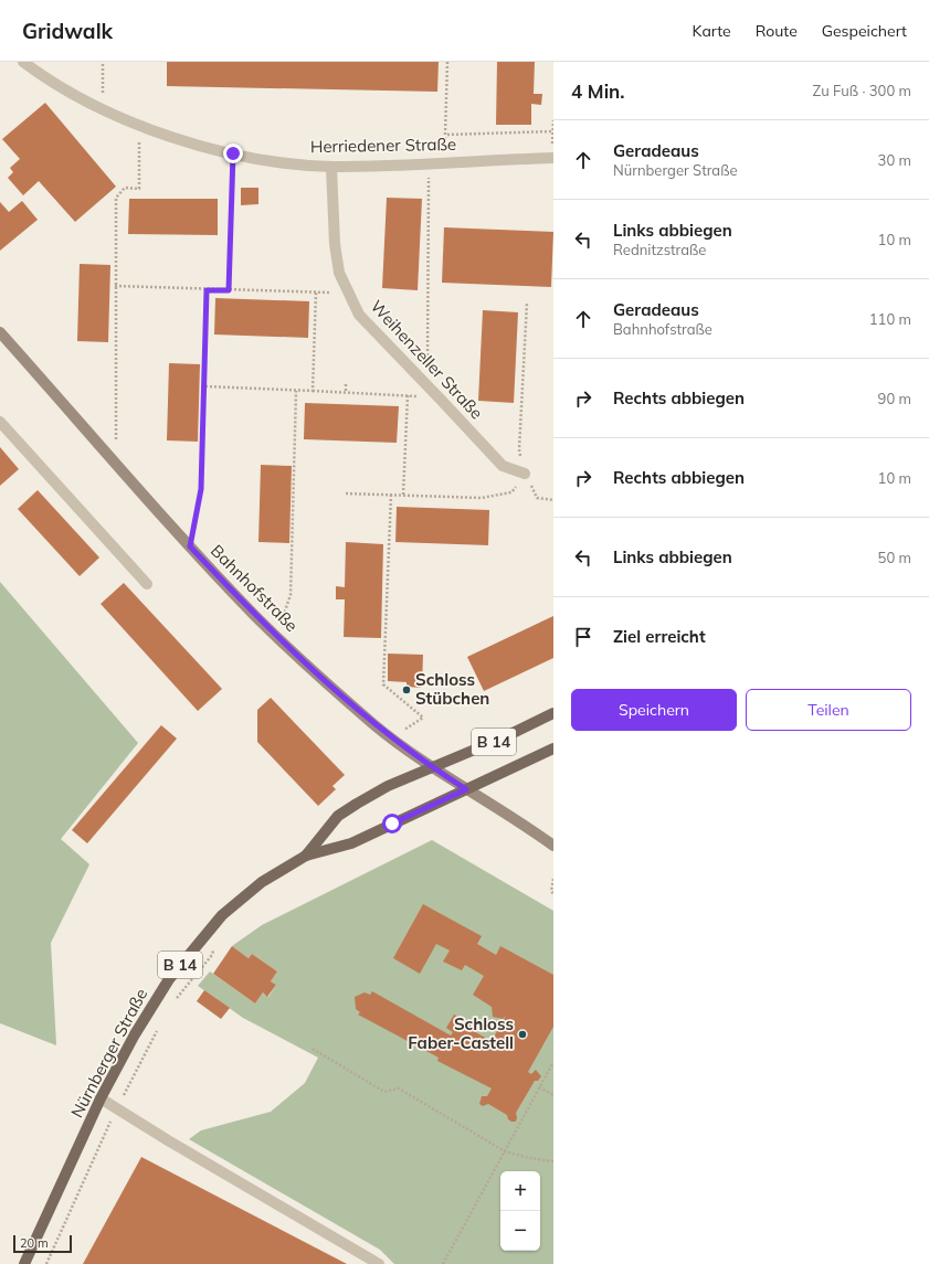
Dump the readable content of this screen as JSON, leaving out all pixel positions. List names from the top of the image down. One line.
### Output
{"streets":{"main road":["Bahnhofstraße","B 14","Nürnberger Straße"],"street":["Herriedener Straße","Weihenzeller Straße"]},"crossings":[["Herriedener Straße","Weihenzeller Straße"],["Bahnhofstraße","B 14"],["Bahnhofstraße","Nürnberger Straße"],["B 14","Nürnberger Straße"]],"places":["Schloss Stübchen","Schloss Faber-Castell"],"scale_bar":"20 m","page":{"header":"Gridwalk","nav":["Karte","Route","Gespeichert"],"heading":["4 Min.","Zu Fuß · 300 m"],"list":[["Geradeaus","Nürnberger Straße","30 m"],["Links abbiegen","Rednitzstraße","10 m"],["Geradeaus","Bahnhofstraße","110 m"],["Rechts abbiegen","90 m"],["Rechts abbiegen","10 m"],["Links abbiegen","50 m"],"Ziel erreicht"],"buttons":["Speichern","Teilen"],"map_buttons":["+","−"],"scale":"20 m"}}
